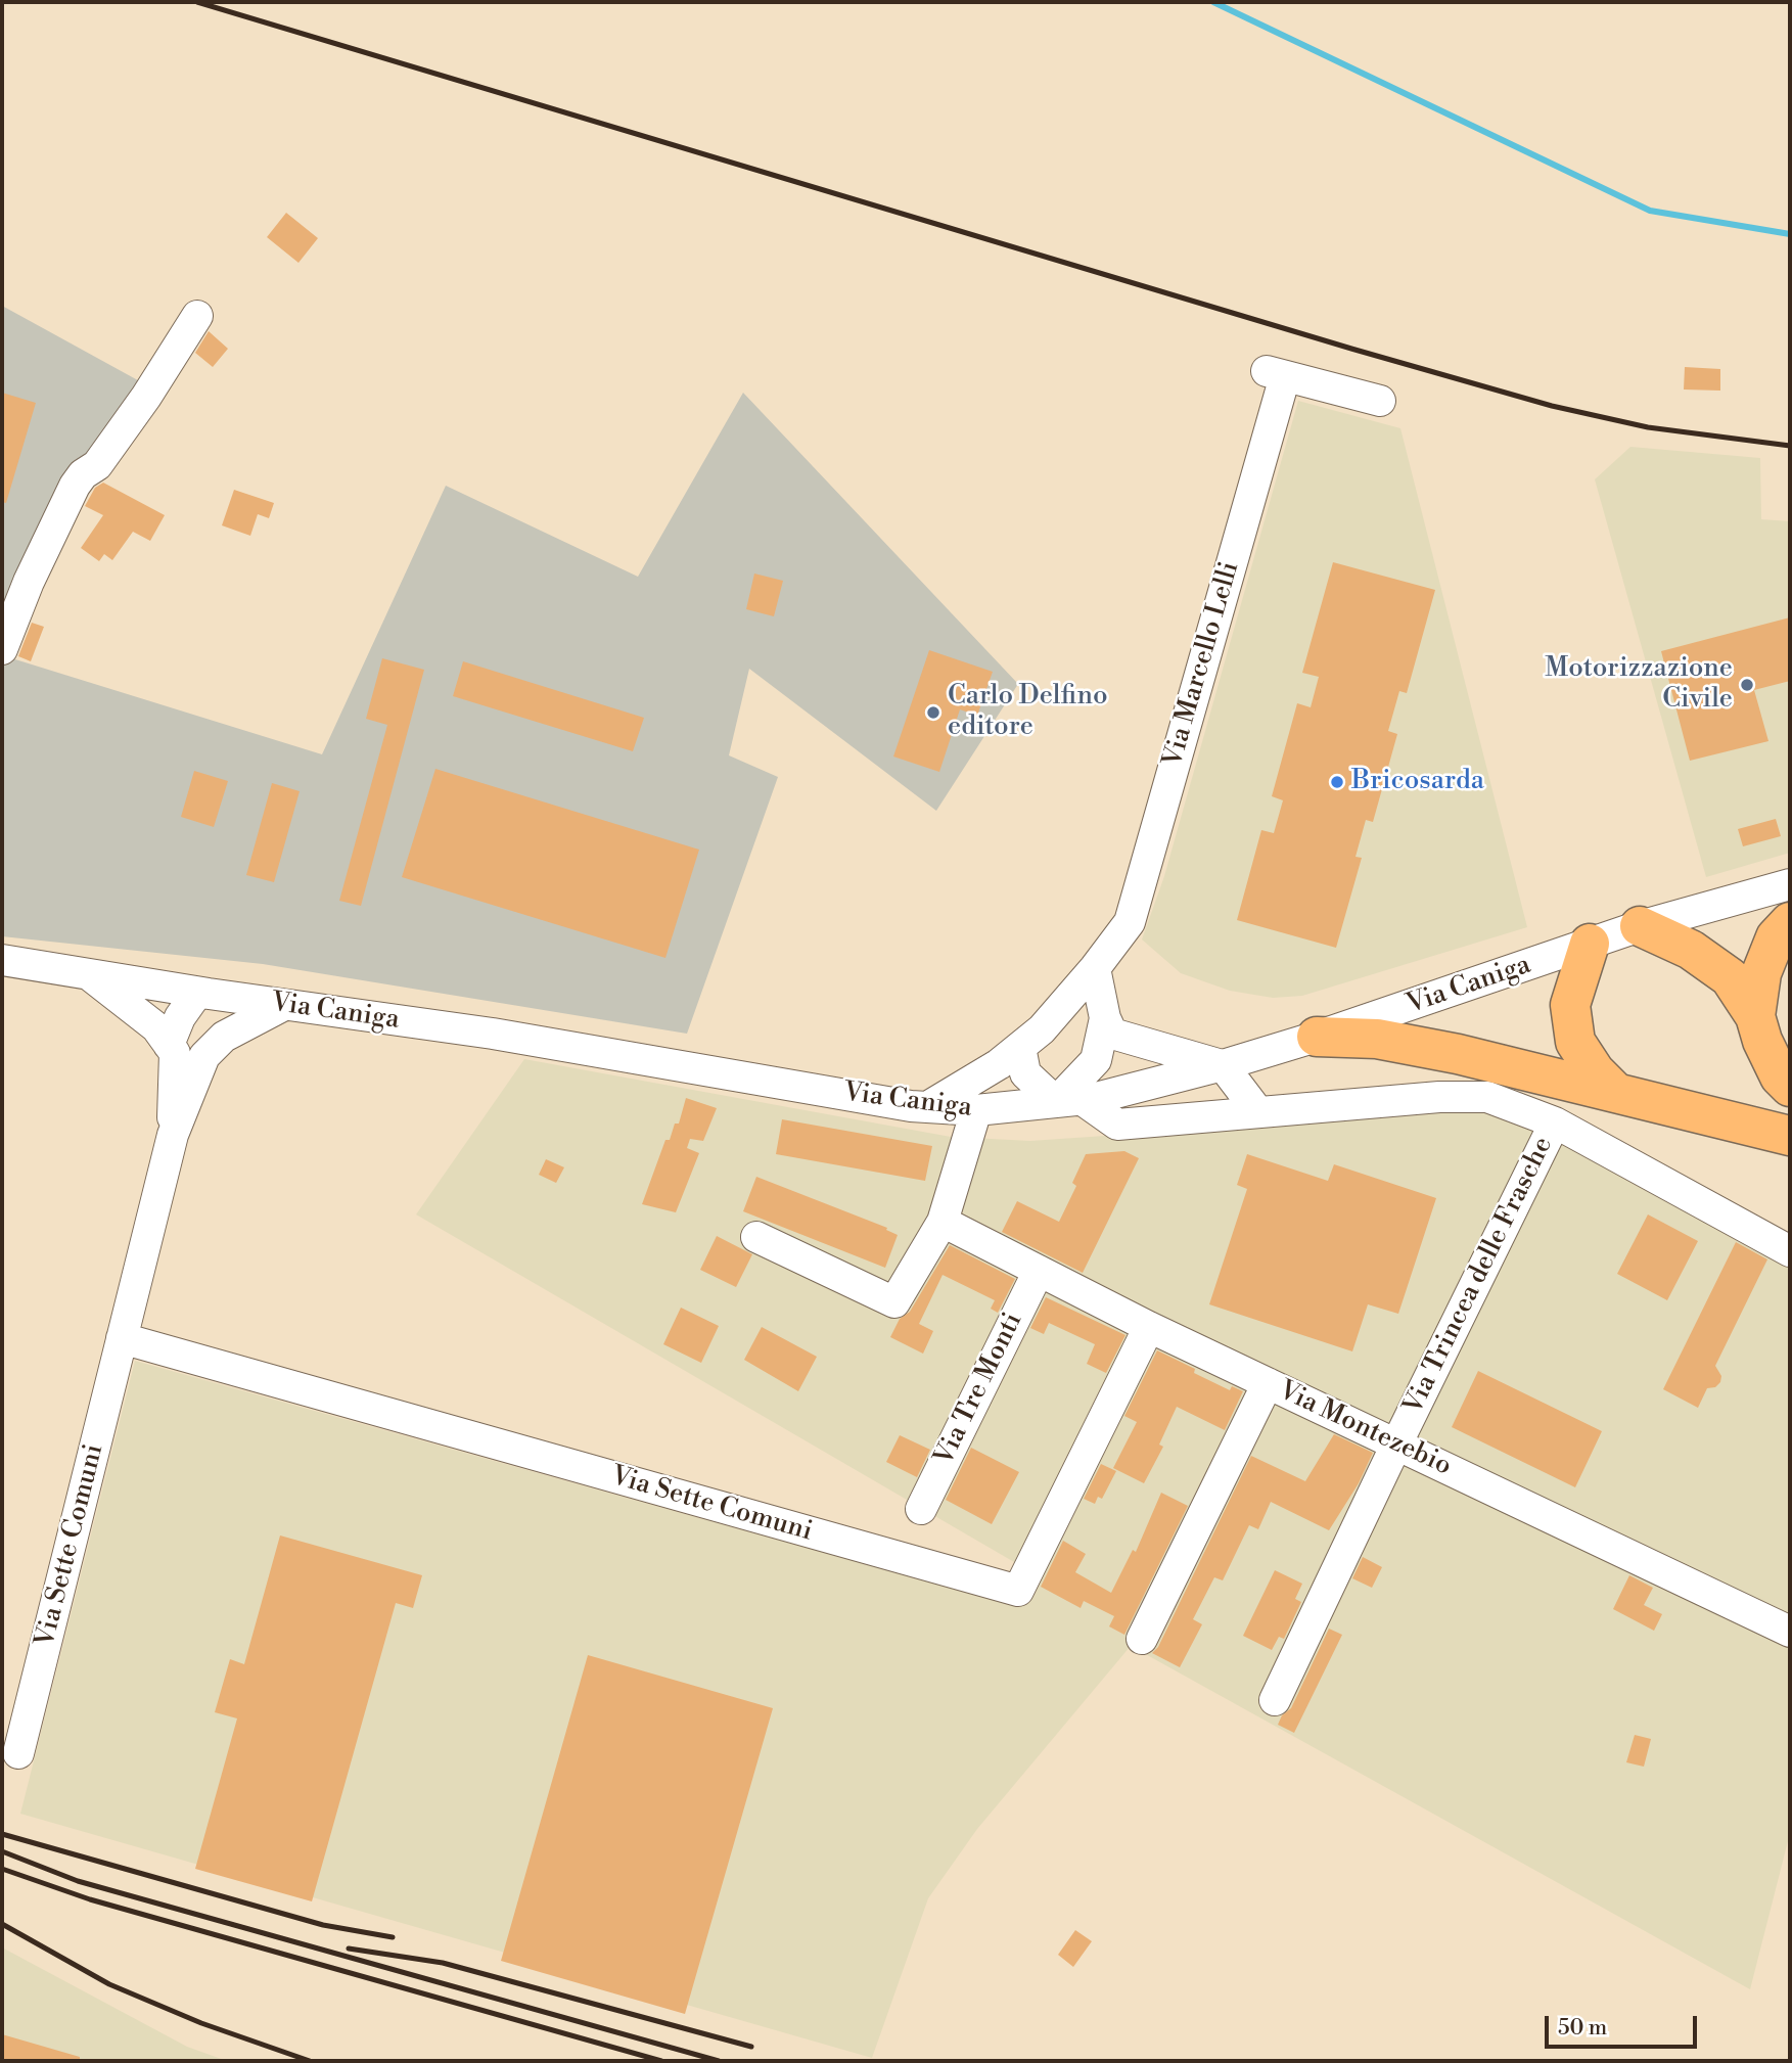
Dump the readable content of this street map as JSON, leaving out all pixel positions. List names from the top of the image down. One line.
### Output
{"streets":{"street":["Via Marcello Lelli","Via Caniga","Via Trincea delle Frasche","Via Tre Monti","Via Montezebio","Via Sette Comuni"]},"crossings":[["Via Marcello Lelli","Via Caniga"],["Via Caniga","Via Sette Comuni"],["Via Trincea delle Frasche","Via Montezebio"],["Via Tre Monti","Via Montezebio"],["Via Montezebio","Via Sette Comuni"]],"places":["Motorizzazione Civile","Carlo Delfino editore","Bricosarda"],"scale_bar":"50 m"}
